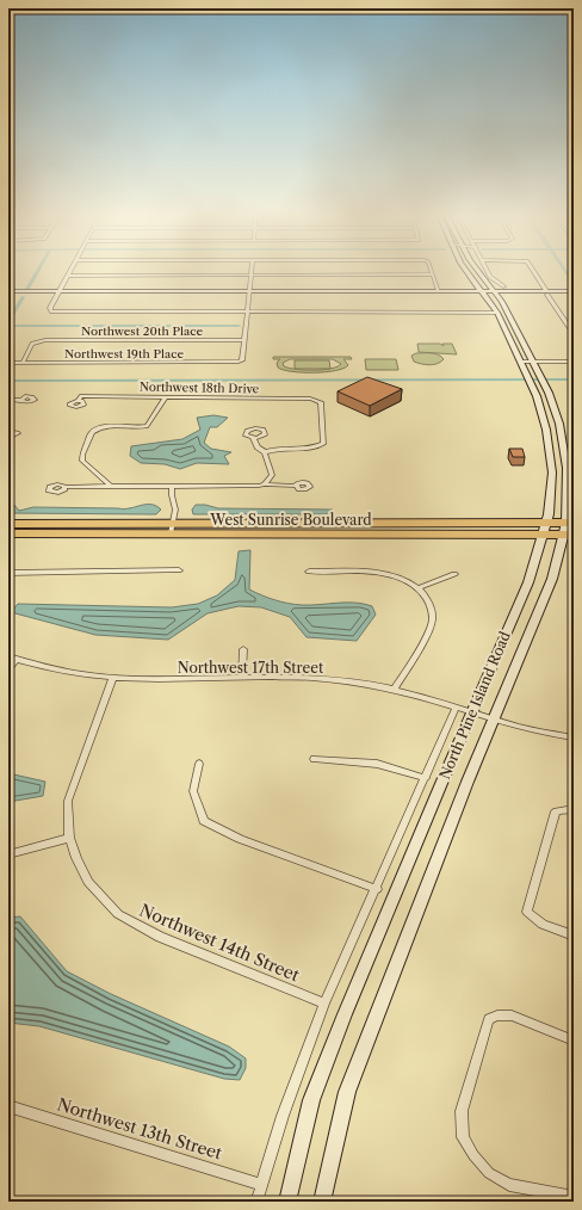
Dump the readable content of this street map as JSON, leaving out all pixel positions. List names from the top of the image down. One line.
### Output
{"streets":{"highway":["West Sunrise Boulevard"],"main road":["North Pine Island Road"],"street":["Northwest 20th Place","Northwest 19th Place","Northwest 18th Drive","Northwest 17th Street","Northwest 14th Street","Northwest 13th Street"]},"crossings":[["Northwest 20th Place","Northwest 19th Place"],["West Sunrise Boulevard","North Pine Island Road"],["Northwest 17th Street","North Pine Island Road"],["Northwest 17th Street","Northwest 14th Street"]]}
